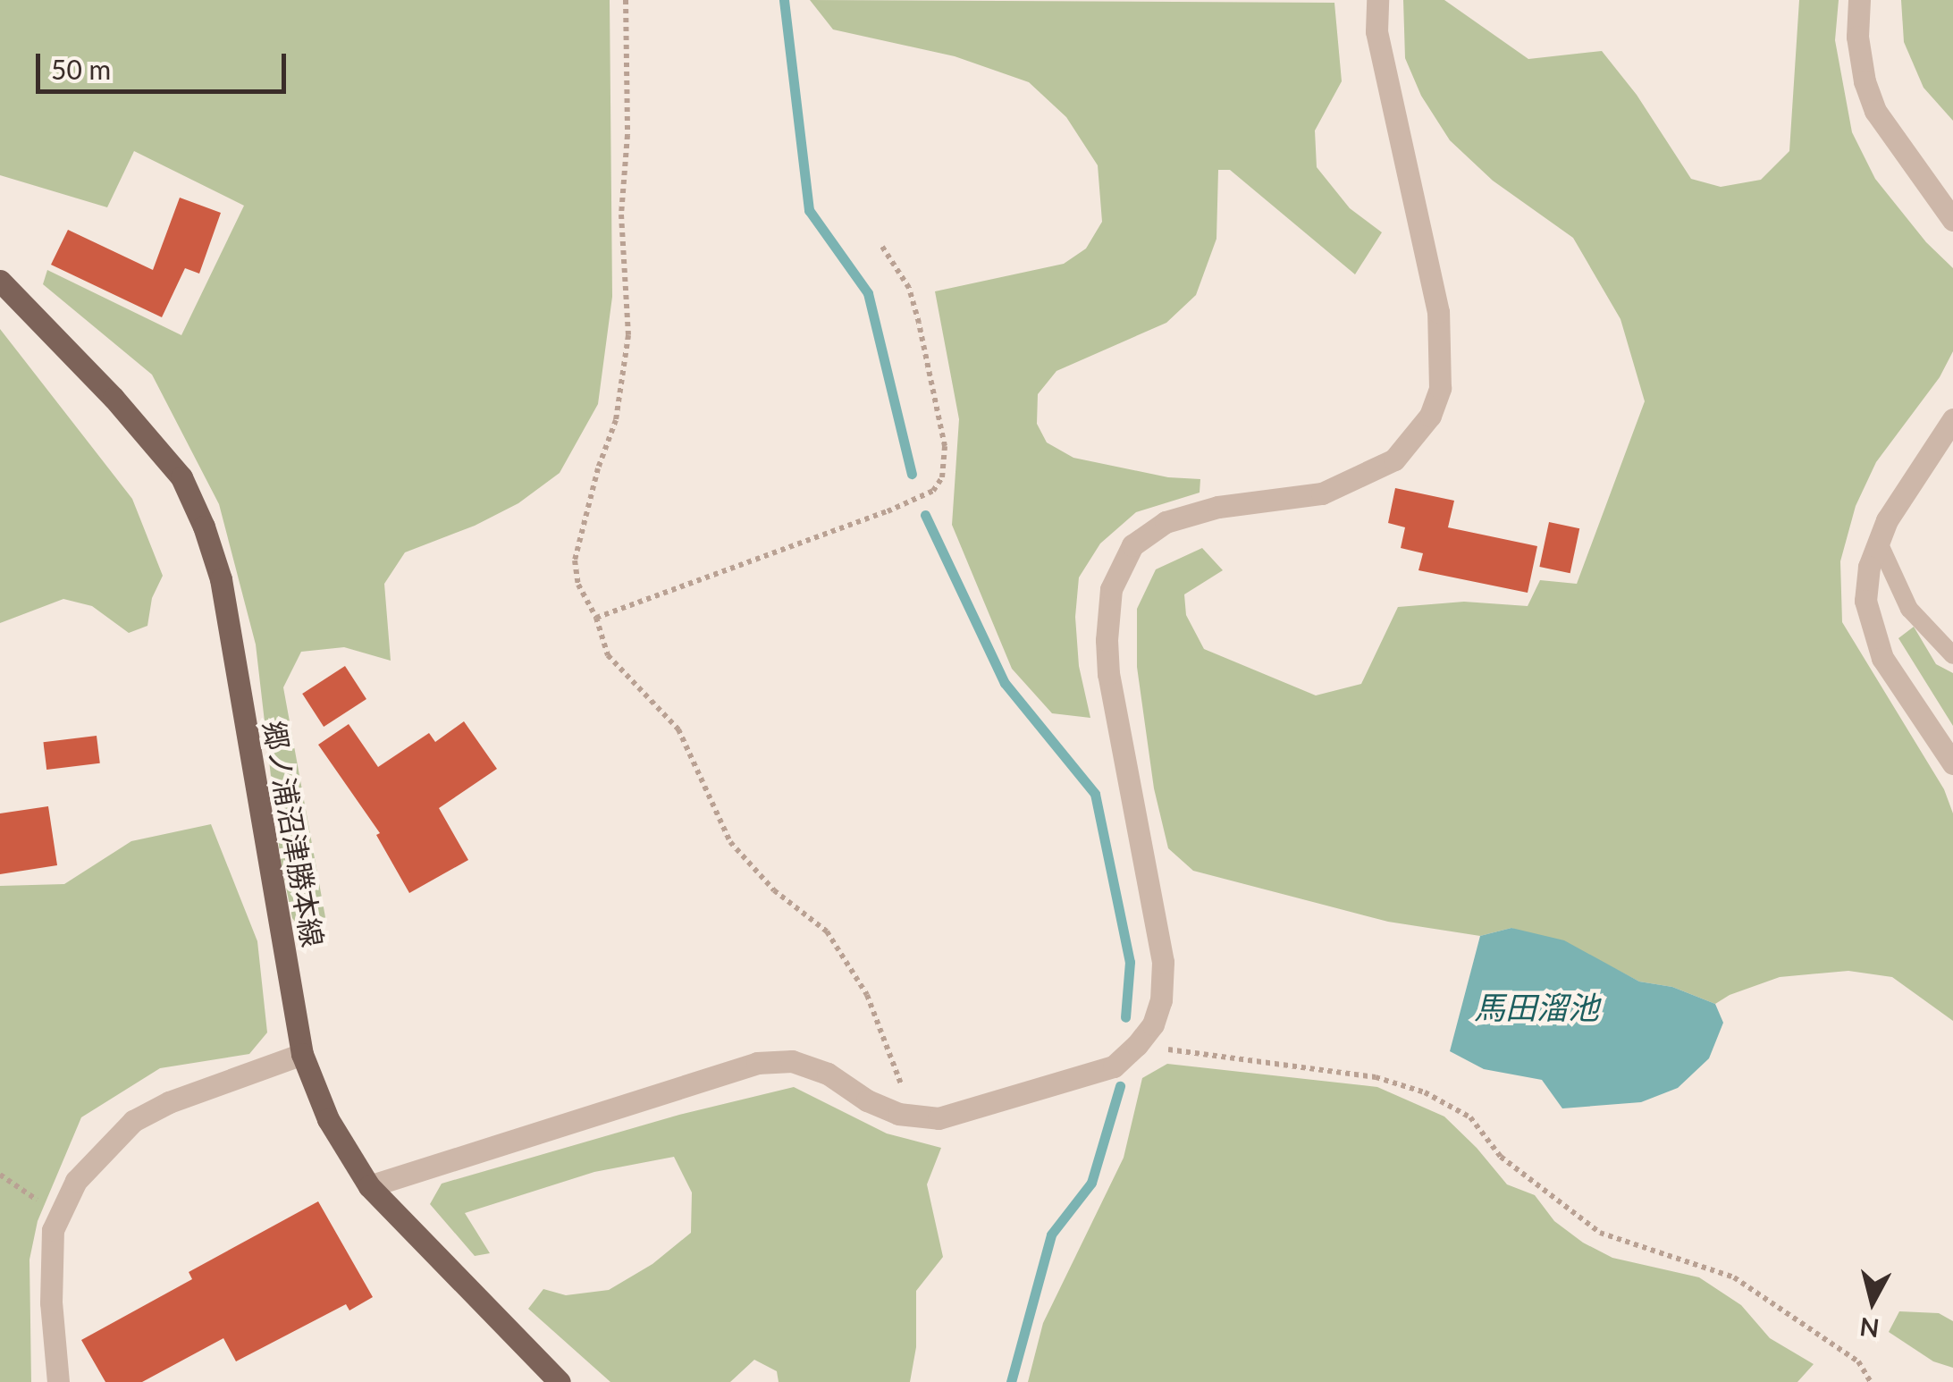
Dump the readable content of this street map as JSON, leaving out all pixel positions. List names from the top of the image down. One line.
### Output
{"streets":{"main road":["郷ノ浦沼津勝本線"]},"water":["馬田溜池"],"scale_bar":"50 m","north":"bottom"}
